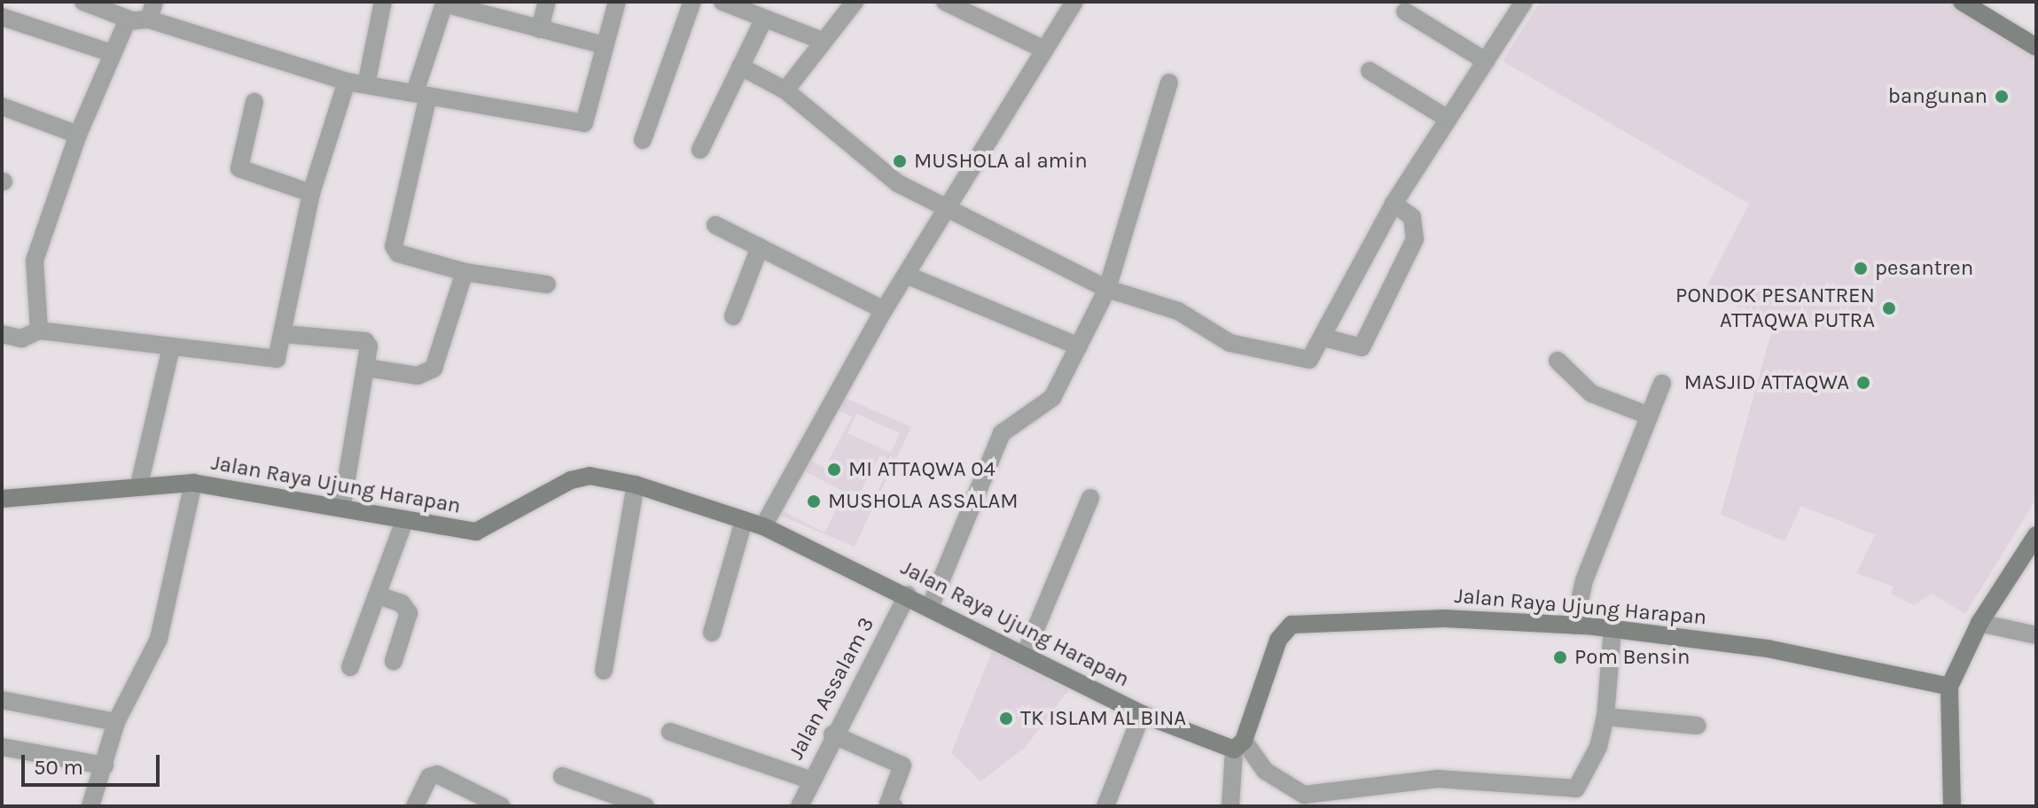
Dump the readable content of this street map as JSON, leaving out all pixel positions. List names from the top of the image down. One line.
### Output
{"streets":{"street":["Jalan Raya Ujung Harapan","Jalan Assalam 3"]},"crossings":[["Jalan Raya Ujung Harapan","Jalan Assalam 3"]],"places":["bangunan","MUSHOLA al amin","pesantren","PONDOK PESANTREN ATTAQWA PUTRA","MASJID ATTAQWA","MI ATTAQWA 04","MUSHOLA ASSALAM","Pom Bensin","TK ISLAM AL BINA"],"scale_bar":"50 m"}
